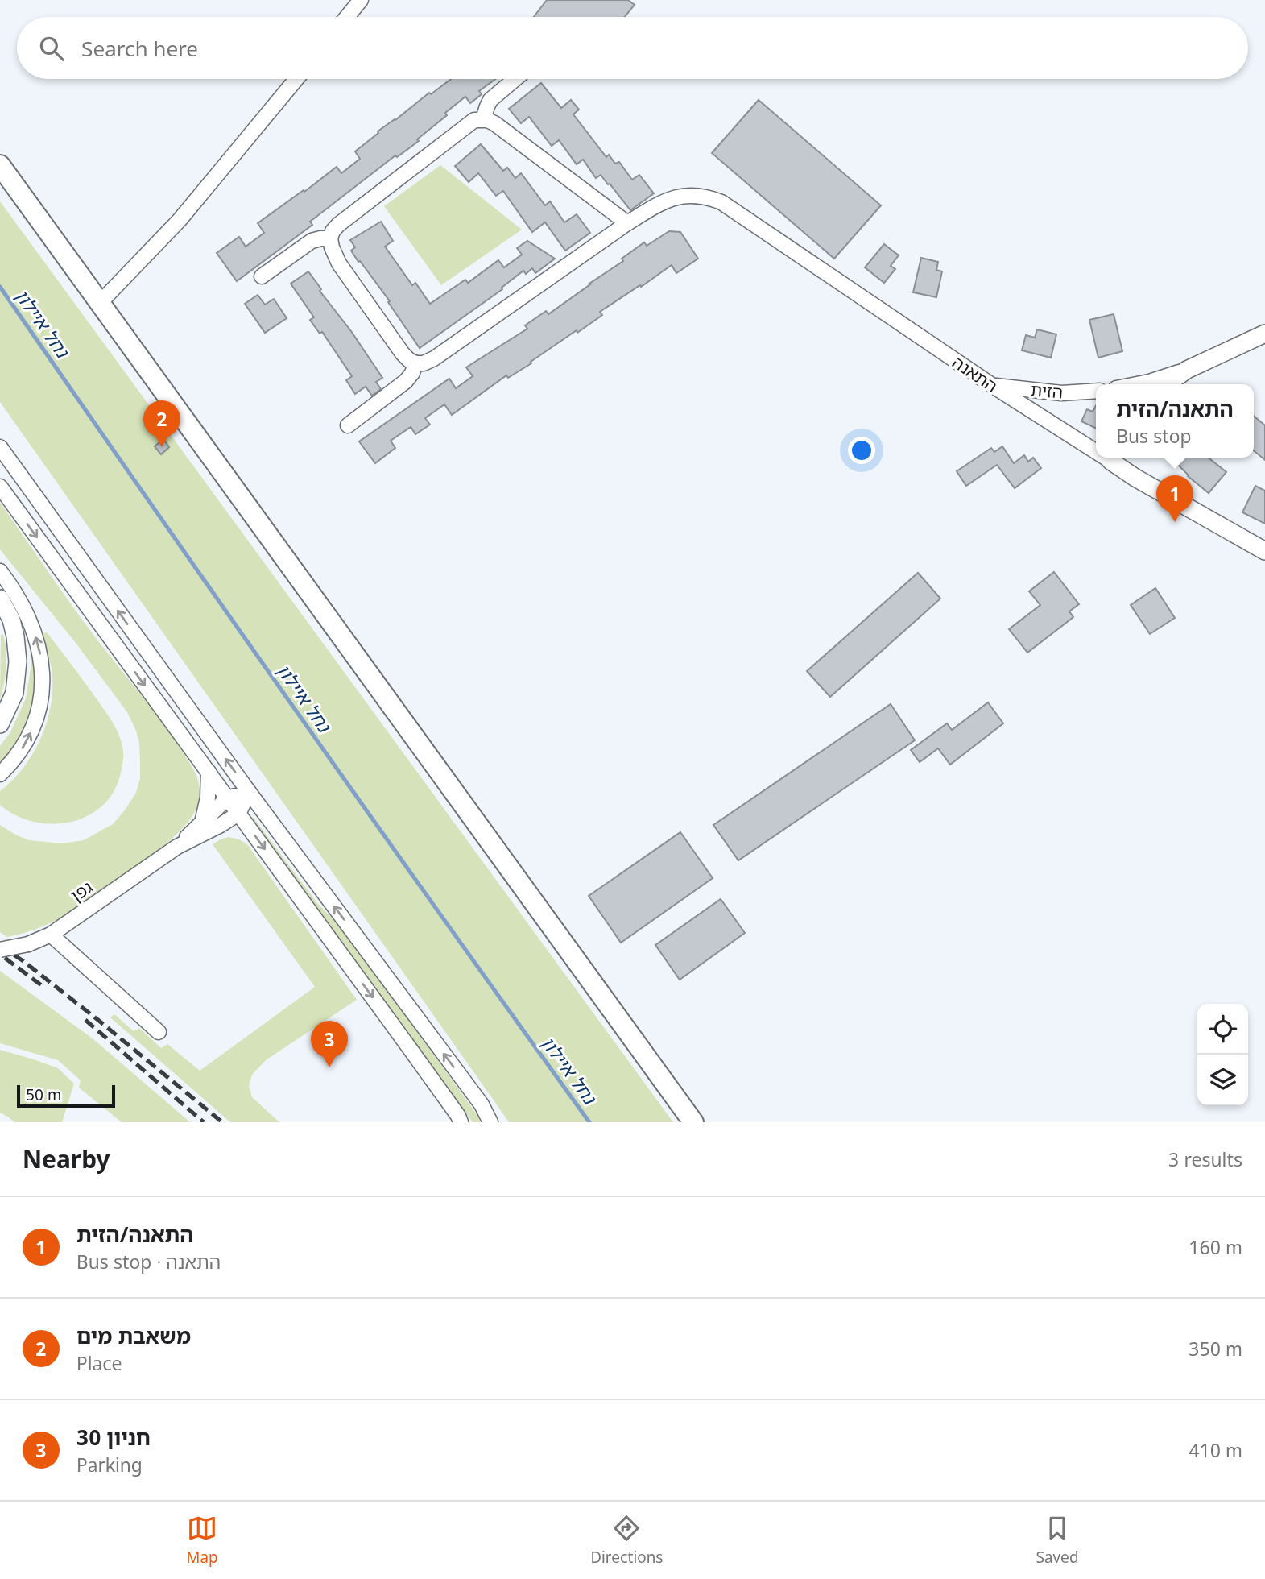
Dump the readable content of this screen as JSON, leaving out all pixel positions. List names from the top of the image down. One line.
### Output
{"streets":{"street":["התאנה","הזית","גפן"]},"crossings":[["התאנה","הזית"]],"water":["נחל איילון"],"scale_bar":"50 m","page":{"search":"Search here","popup":["התאנה/הזית","Bus stop"],"pins":["2","1","3"],"scale":"50 m","heading":["Nearby","3 results"],"list":[{"mark":"1","name":"התאנה/הזית","note":"Bus stop · התאנה","value":"160 m"},{"mark":"2","name":"משאבת מים","note":"Place","value":"350 m"},{"mark":"3","name":"חניון 30","note":"Parking","value":"410 m"}],"nav":["Map","Directions","Saved"]}}
